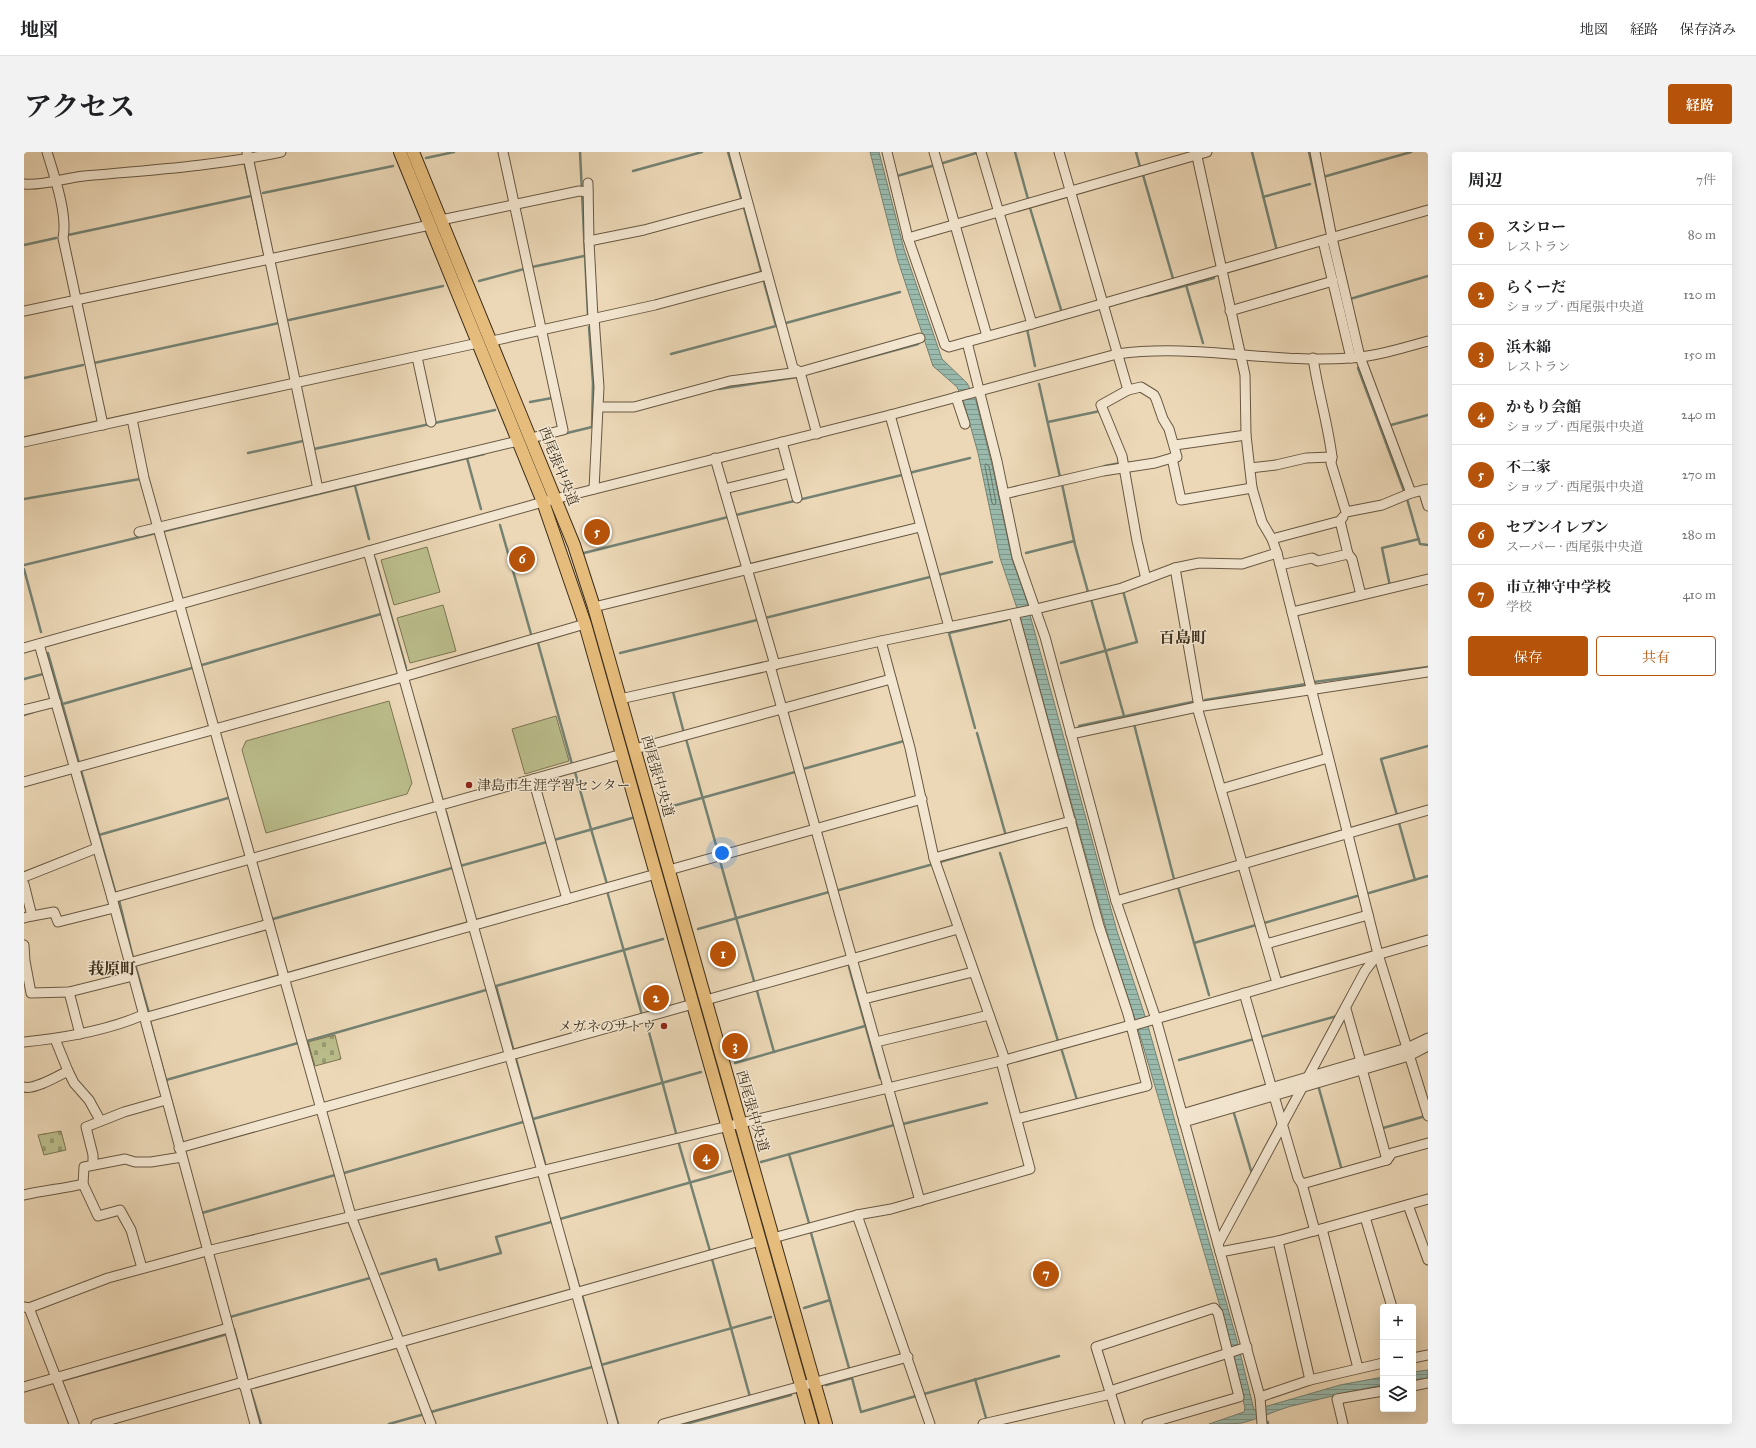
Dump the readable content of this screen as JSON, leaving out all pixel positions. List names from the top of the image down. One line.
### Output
{"streets":{"main road":["西尾張中央道"]},"districts":["百島町","莪原町"],"places":["津島市生涯学習センター","メガネのサトウ"],"page":{"header":"地図","nav":["地図","経路","保存済み"],"title":"アクセス","buttons":["経路",["保存","共有"]],"heading":["周辺","7件"],"list":[{"mark":"1","name":"スシロー","note":"レストラン","value":"80 m"},{"mark":"2","name":"らくーだ","note":"ショップ · 西尾張中央道","value":"120 m"},{"mark":"3","name":"浜木綿","note":"レストラン","value":"150 m"},{"mark":"4","name":"かもり会館","note":"ショップ · 西尾張中央道","value":"240 m"},{"mark":"5","name":"不二家","note":"ショップ · 西尾張中央道","value":"270 m"},{"mark":"6","name":"セブンイレブン","note":"スーパー · 西尾張中央道","value":"280 m"},{"mark":"7","name":"市立神守中学校","note":"学校","value":"410 m"}],"pins":["5","6","1","2","3","4","7"],"map_buttons":["+","−"]}}
